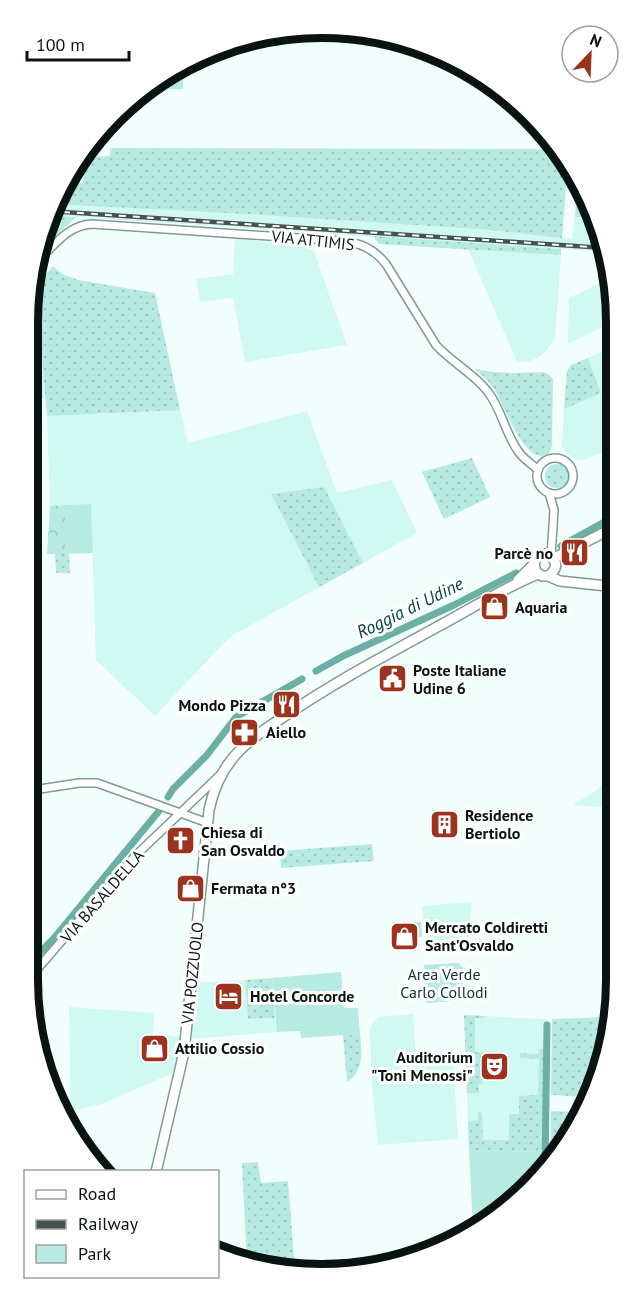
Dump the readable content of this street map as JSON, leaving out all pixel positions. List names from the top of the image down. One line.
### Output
{"streets":{"main road":["VIA POZZUOLO"],"street":["VIA ATTIMIS","VIA BASALDELLA"]},"crossings":[["VIA BASALDELLA","VIA POZZUOLO"]],"water":["Roggia di Udine"],"parks":["Area Verde Carlo Collodi"],"places":{"restaurant":["Parcè no","Mondo Pizza"],"shop":["Aquaria","Fermata n°3","Mercato Coldiretti Sant'Osvaldo","Attilio Cossio"],"public building":["Poste Italiane Udine 6"],"pharmacy":["Aiello"],"building":["Residence Bertiolo"],"church":["Chiesa di San Osvaldo"],"hotel":["Hotel Concorde"],"theatre":["Auditorium \"Toni Menossi\""]},"legend":["Road","Railway","Park"],"scale_bar":"100 m","north":"top right"}
